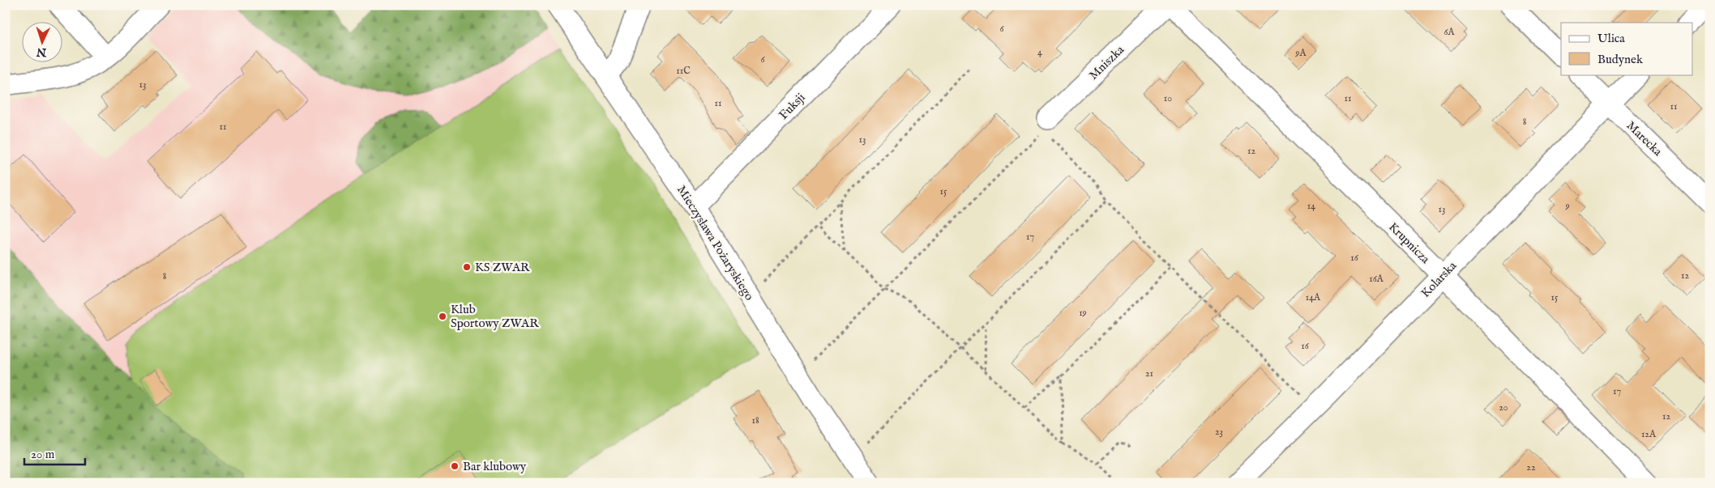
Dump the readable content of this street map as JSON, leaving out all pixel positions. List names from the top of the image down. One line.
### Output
{"streets":{"street":["Mniszka","Fuksji","Marecka","Mieczysława Pożaryskiego","Krupnicza","Kolarska"]},"crossings":[["Fuksji","Mieczysława Pożaryskiego"],["Marecka","Kolarska"],["Krupnicza","Kolarska"]],"places":["KS ZWAR","Klub Sportowy ZWAR","Bar klubowy"],"house_numbers":["6","6A","4","9A","6","11C","13","10","11","11","11","8","11","13","12","15","14","9","13","17","16","12","8","16A","14A","15","19","16","21","17","20","12","18","23","12A","22"],"legend":["Ulica","Budynek"],"scale_bar":"20 m","north":"bottom"}
